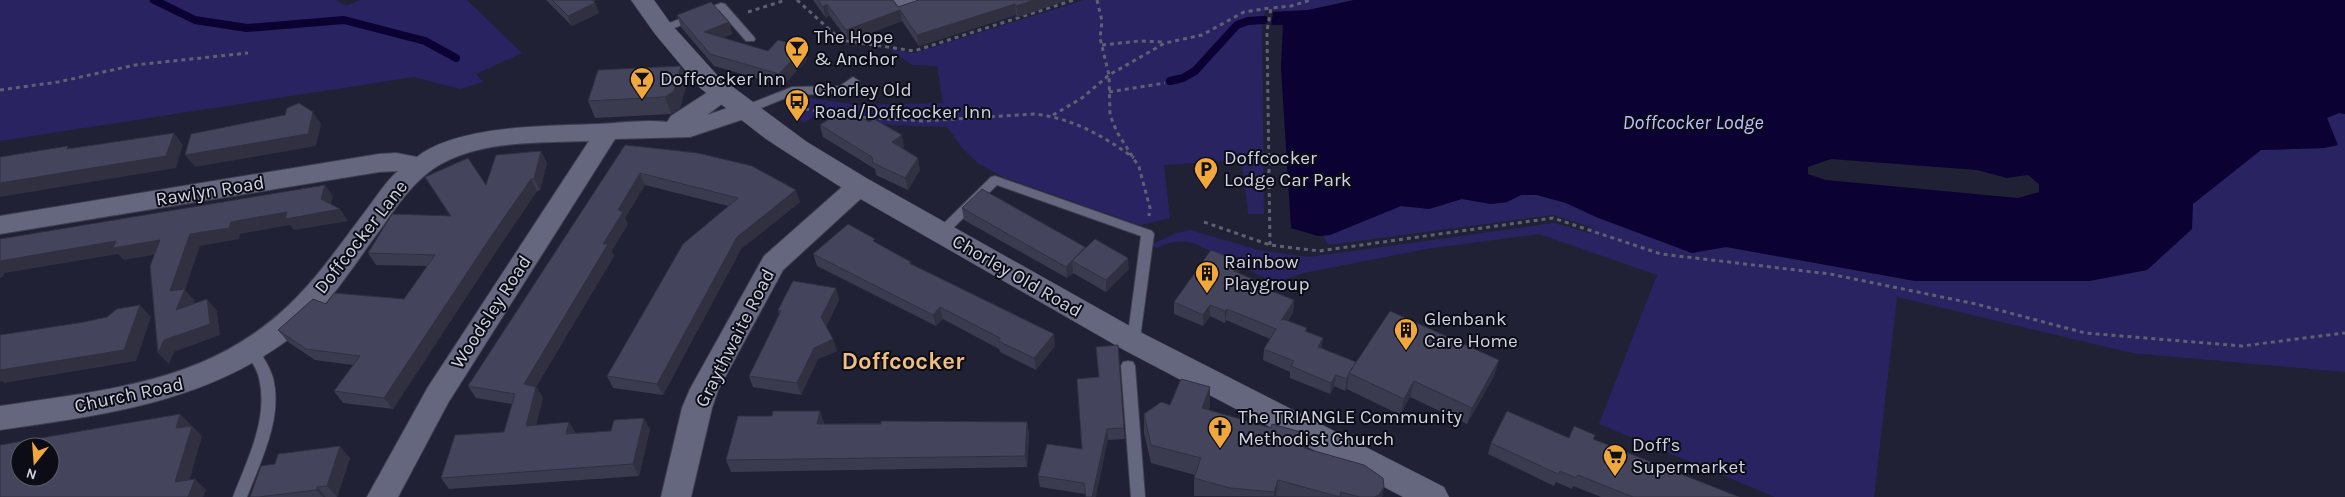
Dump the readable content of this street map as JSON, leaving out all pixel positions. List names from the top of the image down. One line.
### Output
{"streets":{"main road":["Chorley Old Road"],"street":["Rawlyn Road","Doffcocker Lane","Woodsley Road","Graythwaite Road","Church Road"]},"crossings":[["Rawlyn Road","Doffcocker Lane"],["Doffcocker Lane","Chorley Old Road"],["Doffcocker Lane","Woodsley Road"],["Doffcocker Lane","Church Road"],["Chorley Old Road","Graythwaite Road"]],"districts":["Doffcocker"],"water":["Doffcocker Lodge"],"places":{"bar":["The Hope & Anchor","Doffcocker Inn"],"bus stop":["Chorley Old Road/Doffcocker Inn"],"parking":["Doffcocker Lodge Car Park"],"building":["Rainbow Playgroup","Glenbank Care Home"],"church":["The TRIANGLE Community Methodist Church"],"supermarket":["Doff's Supermarket"]},"north":"bottom"}
